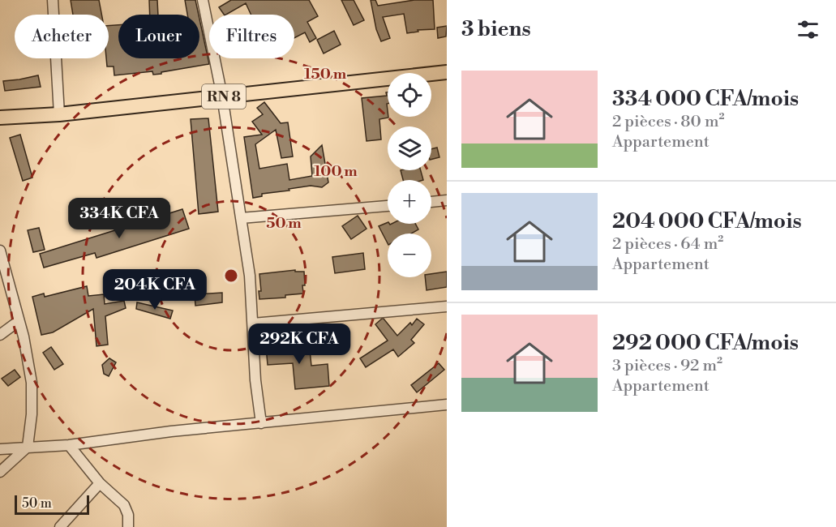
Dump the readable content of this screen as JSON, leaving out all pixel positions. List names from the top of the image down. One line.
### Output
{"streets":{"main road":["RN 8"]},"scale_bar":"50 m","page":{"heading":"3 biens","chip":["Acheter","Louer","Filtres"],"list":[{"name":"334 000 CFA/mois","note":"2 pièces · 80 m² · Appartement"},{"name":"204 000 CFA/mois","note":"2 pièces · 64 m² · Appartement"},{"name":"292 000 CFA/mois","note":"3 pièces · 92 m² · Appartement"}],"map_buttons":["+","−"],"price":["334K CFA","204K CFA","292K CFA"],"scale":"50 m"},"rings":["150 m","100 m","50 m"]}
